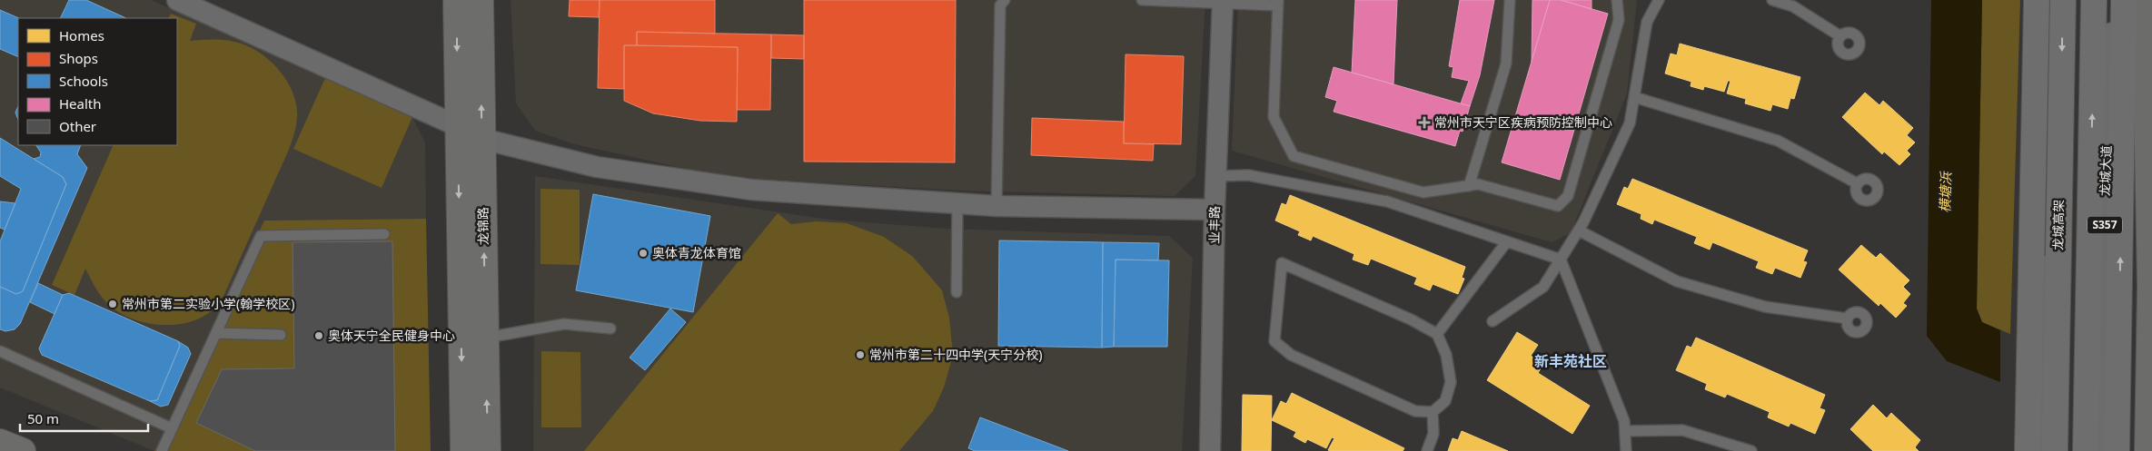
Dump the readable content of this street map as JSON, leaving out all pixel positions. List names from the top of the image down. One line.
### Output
{"streets":{"highway":["龙城高架"],"main road":["龙城大道","S357","龙锦路"],"street":["业丰路"]},"districts":["新丰苑社区"],"water":["横塘浜"],"places":{"health":["常州市天宁区疾病预防控制中心"],"other":["奥体青龙体育馆","常州市第二实验小学(翰学校区)","奥体天宁全民健身中心","常州市第二十四中学(天宁分校)"]},"legend":["Homes","Shops","Schools","Health","Other"],"scale_bar":"50 m"}
